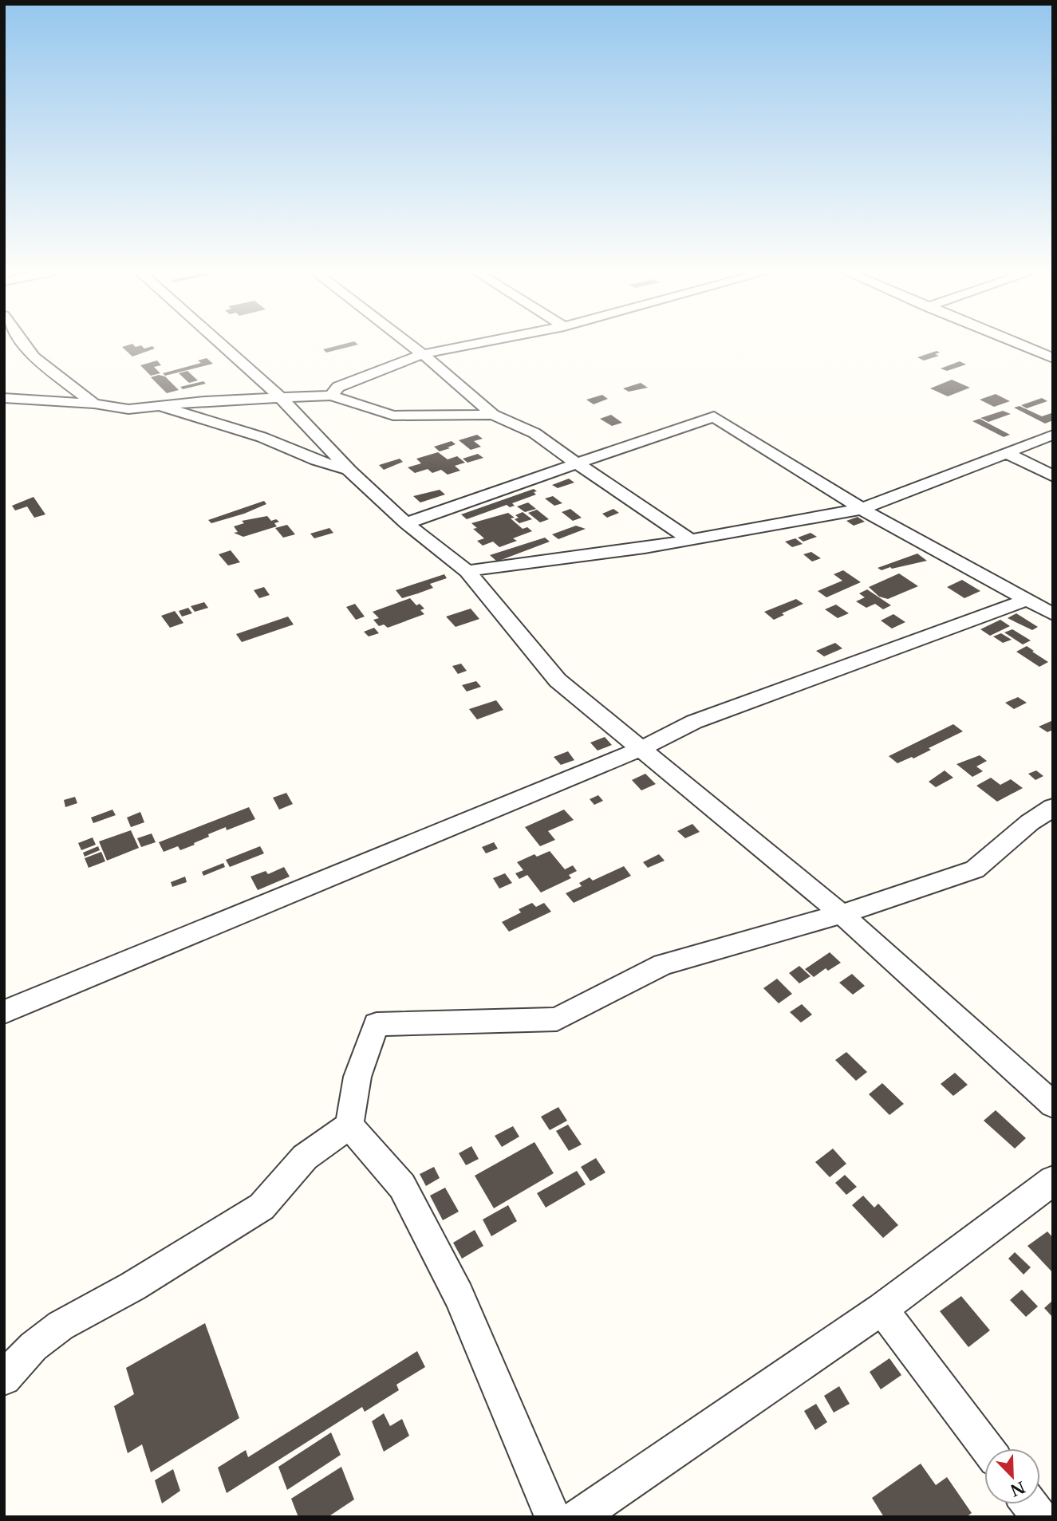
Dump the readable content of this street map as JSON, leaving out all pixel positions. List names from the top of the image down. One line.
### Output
{"north":"bottom right"}
